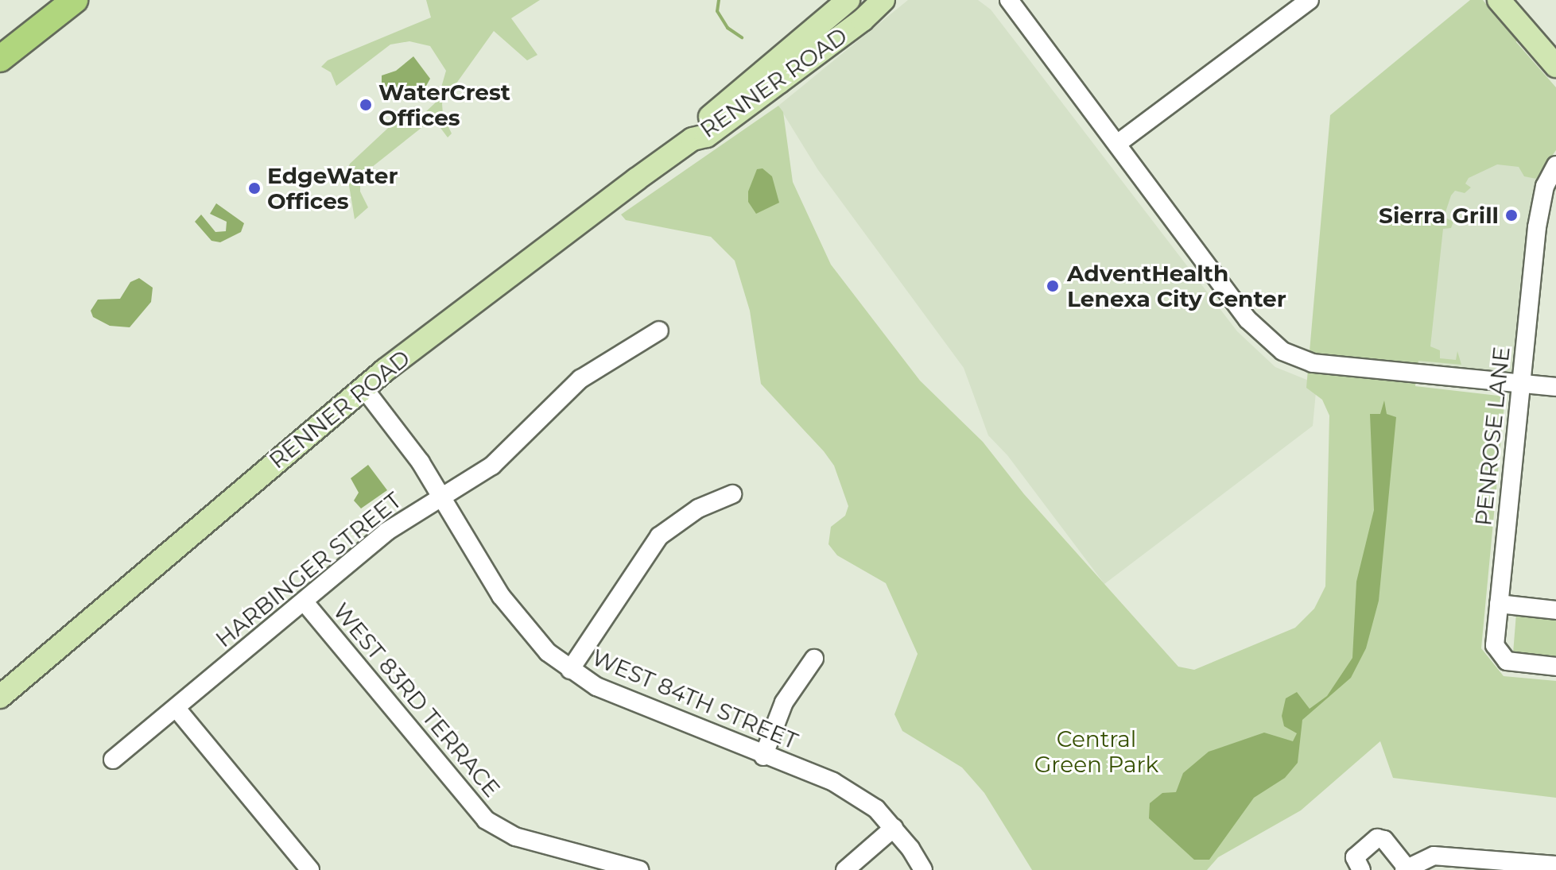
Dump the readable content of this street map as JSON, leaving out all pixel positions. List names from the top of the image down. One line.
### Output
{"streets":{"main road":["RENNER ROAD"],"street":["PENROSE LANE","HARBINGER STREET","WEST 84TH STREET","WEST 83RD TERRACE"]},"crossings":[["RENNER ROAD","WEST 84TH STREET"],["HARBINGER STREET","WEST 84TH STREET"],["HARBINGER STREET","WEST 83RD TERRACE"]],"parks":["Central Green Park"],"places":["WaterCrest Offices","EdgeWater Offices","Sierra Grill","AdventHealth Lenexa City Center"]}
